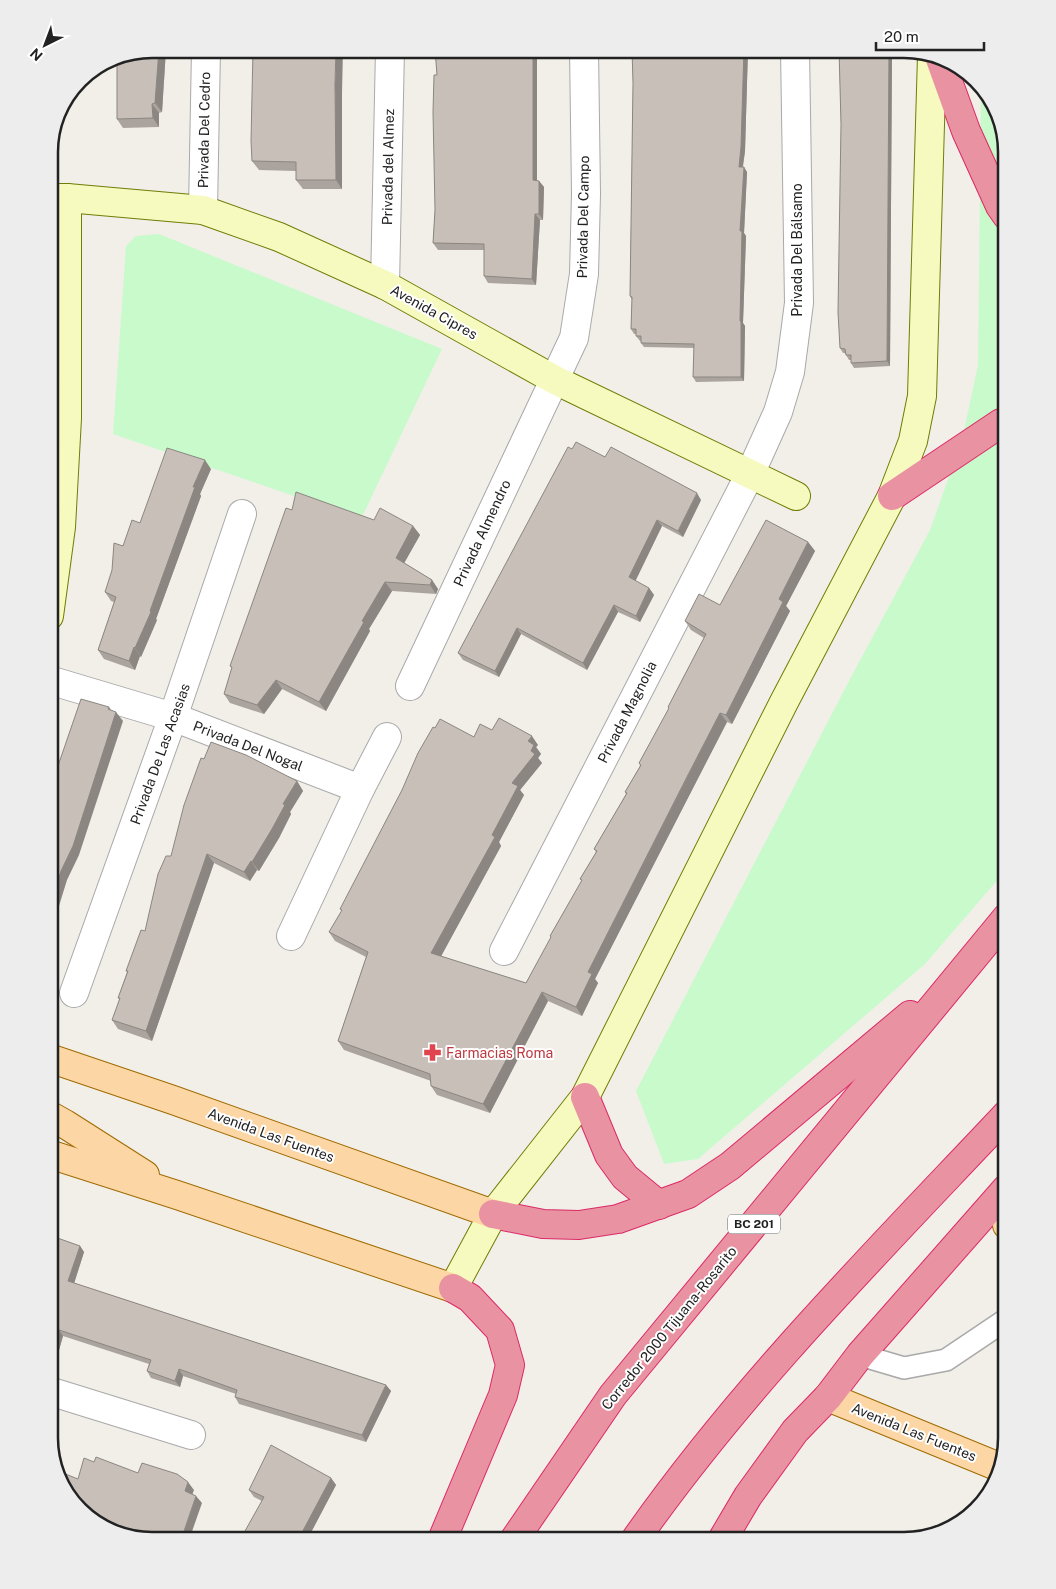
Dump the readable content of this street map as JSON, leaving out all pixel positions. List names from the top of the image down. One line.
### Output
{"streets":{"highway":["BC 201","Corredor 2000 Tijuana-Rosarito"],"main road":["Avenida Cipres","Avenida Las Fuentes"],"street":["Privada Del Cedro","Privada del Almez","Privada Del Campo","Privada Del Bálsamo","Privada Almendro","Privada Magnolia","Privada Del Nogal","Privada De Las Acasias"]},"crossings":[["Privada Del Cedro","Avenida Cipres"],["Privada del Almez","Avenida Cipres"],["Privada Del Campo","Avenida Cipres"],["Privada Del Campo","Privada Almendro"],["Privada Del Bálsamo","Avenida Cipres"],["Privada Del Bálsamo","Privada Magnolia"],["Avenida Cipres","Privada Almendro"],["Avenida Cipres","Privada Magnolia"],["Privada Del Nogal","Privada De Las Acasias"]],"places":{"pharmacy":["Farmacias Roma"]},"scale_bar":"20 m","north":"bottom left"}
